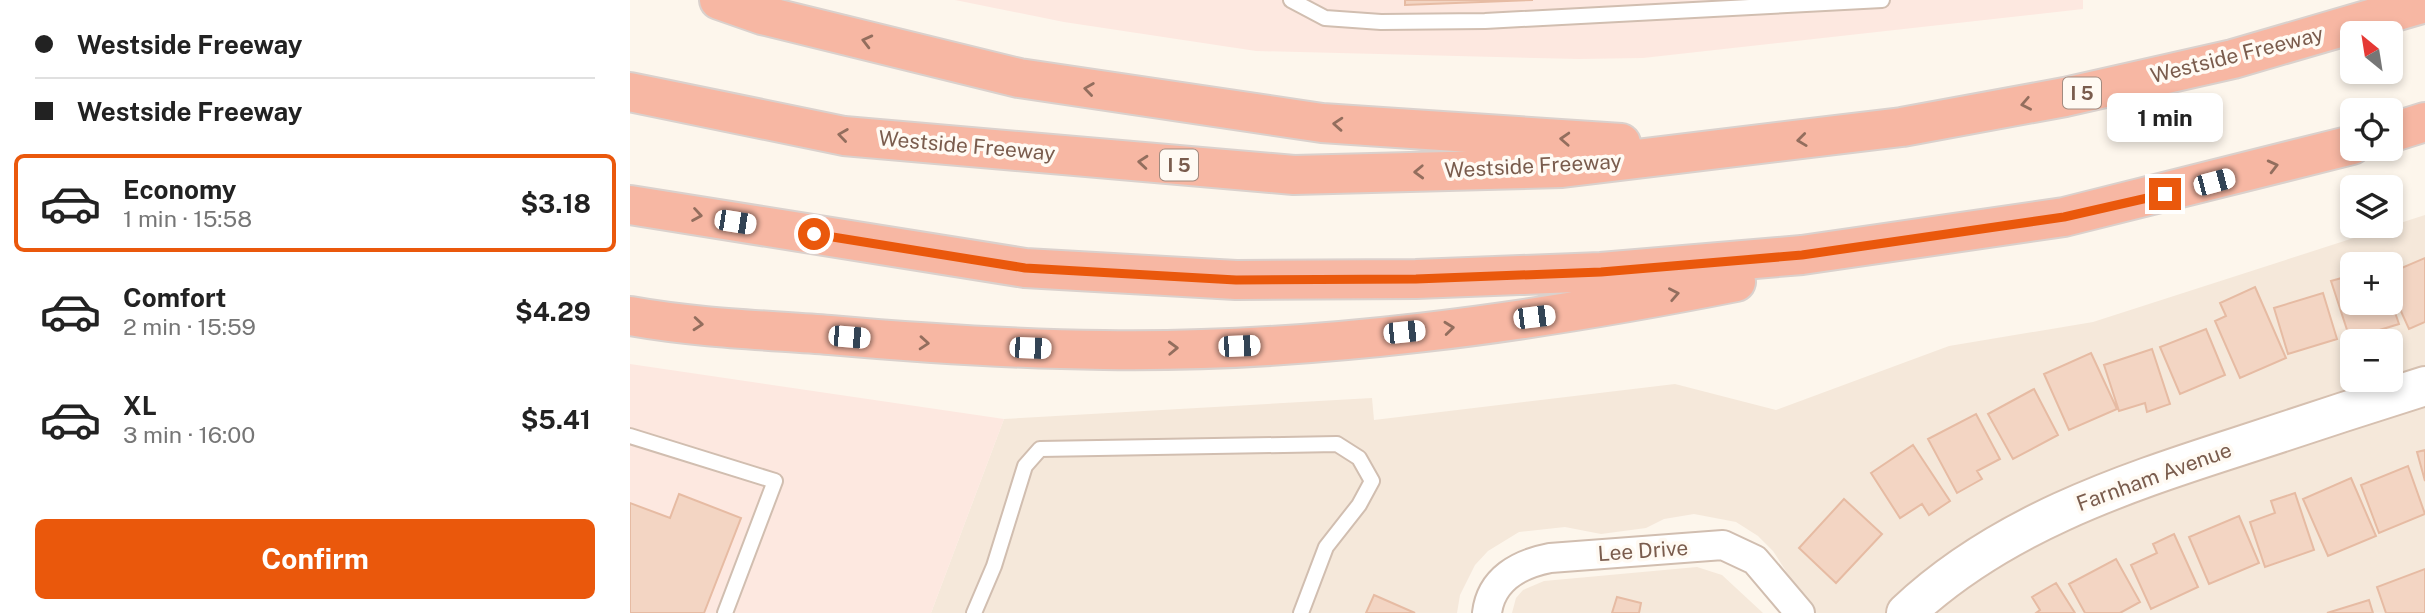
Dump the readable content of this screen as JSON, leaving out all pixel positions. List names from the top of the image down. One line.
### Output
{"streets":{"highway":["Westside Freeway","I 5"],"street":["Farnham Avenue","Lee Drive"]},"north":"top left","page":{"banner":["Westside Freeway","Westside Freeway"],"map_buttons":["+","−"],"bubble":"1 min","list":[{"name":"Economy","note":"1 min · 15:58","value":"$3.18"},{"name":"Comfort","note":"2 min · 15:59","value":"$4.29"},{"name":"XL","note":"3 min · 16:00","value":"$5.41"}],"buttons":"Confirm"}}
